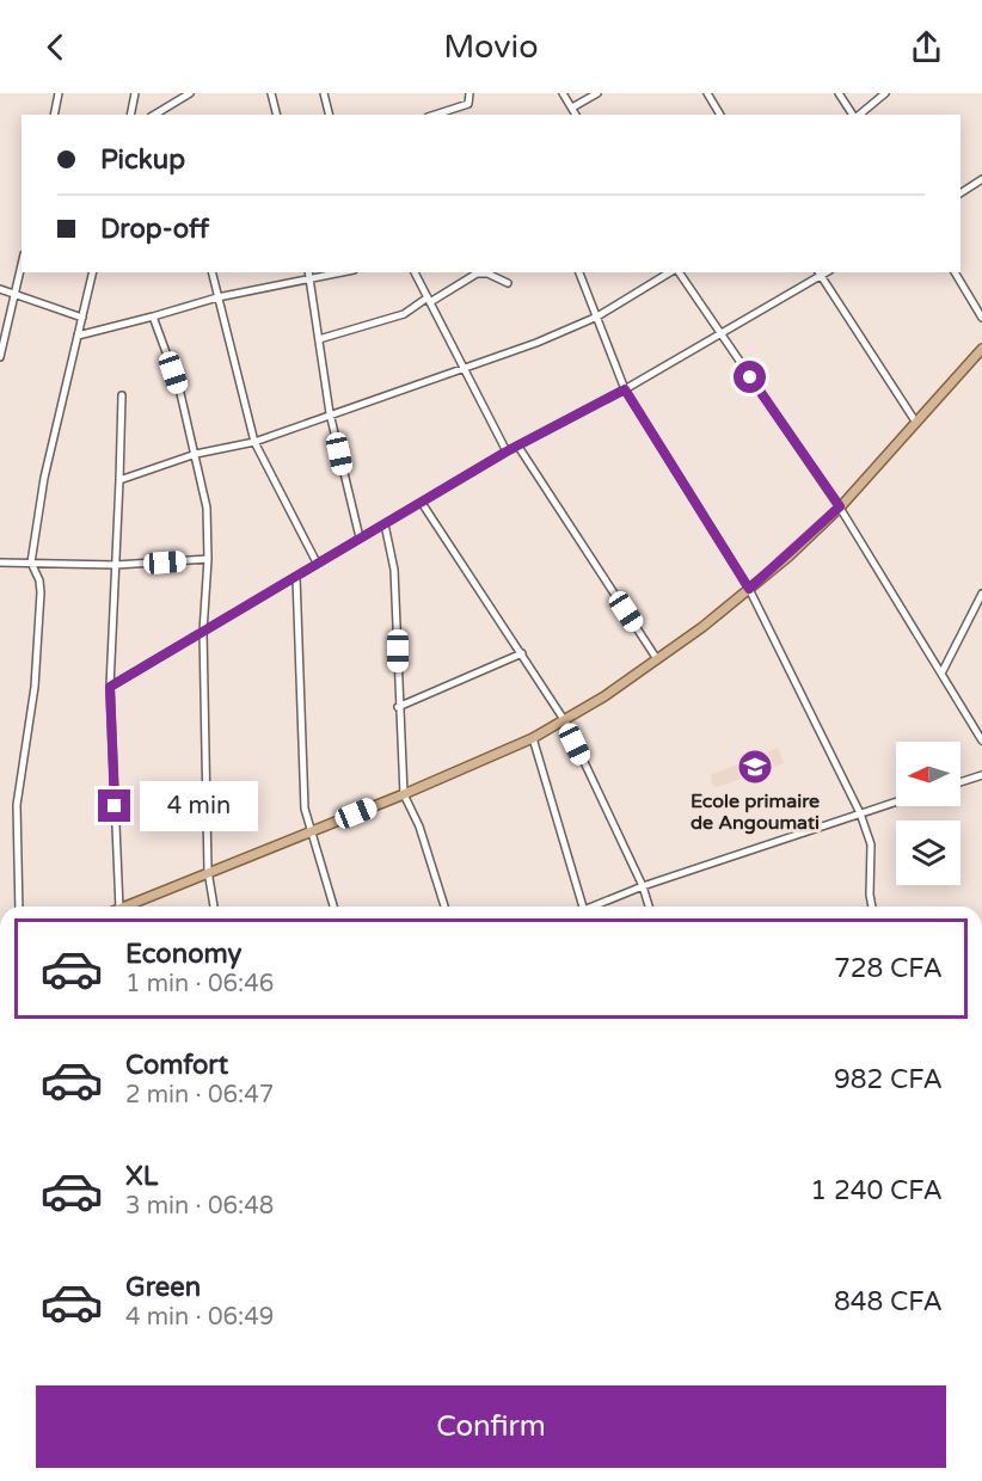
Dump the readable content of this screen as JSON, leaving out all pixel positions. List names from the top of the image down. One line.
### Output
{"places":{"school or university":["Ecole primaire de Angoumati"]},"north":"left","page":{"header":"Movio","banner":["Pickup","Drop-off"],"bubble":"4 min","list":[{"name":"Economy","note":"1 min · 06:46","value":"728 CFA"},{"name":"Comfort","note":"2 min · 06:47","value":"982 CFA"},{"name":"XL","note":"3 min · 06:48","value":"1 240 CFA"},{"name":"Green","note":"4 min · 06:49","value":"848 CFA"}],"buttons":"Confirm"}}
